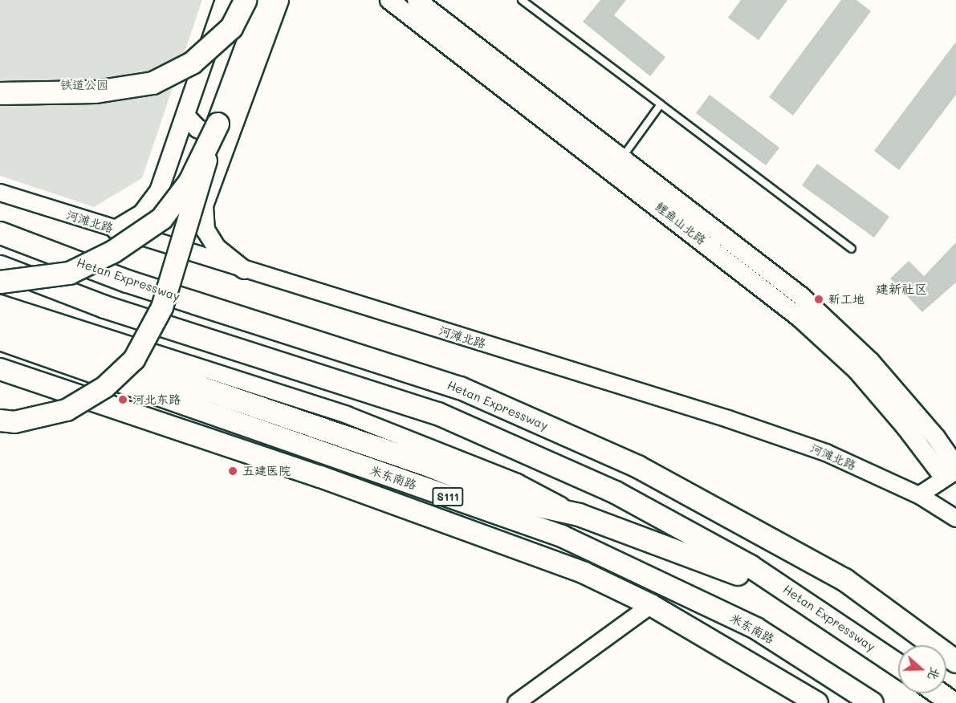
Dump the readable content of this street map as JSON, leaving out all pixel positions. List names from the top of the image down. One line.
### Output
{"streets":{"highway":["Hetan Expressway"],"main road":["鲤鱼山北路","米东南路","S111"],"street":["河滩北路"]},"districts":["建新社区"],"parks":["铁道公园"],"places":["新工地","河北东路","五建医院"],"north":"right"}
